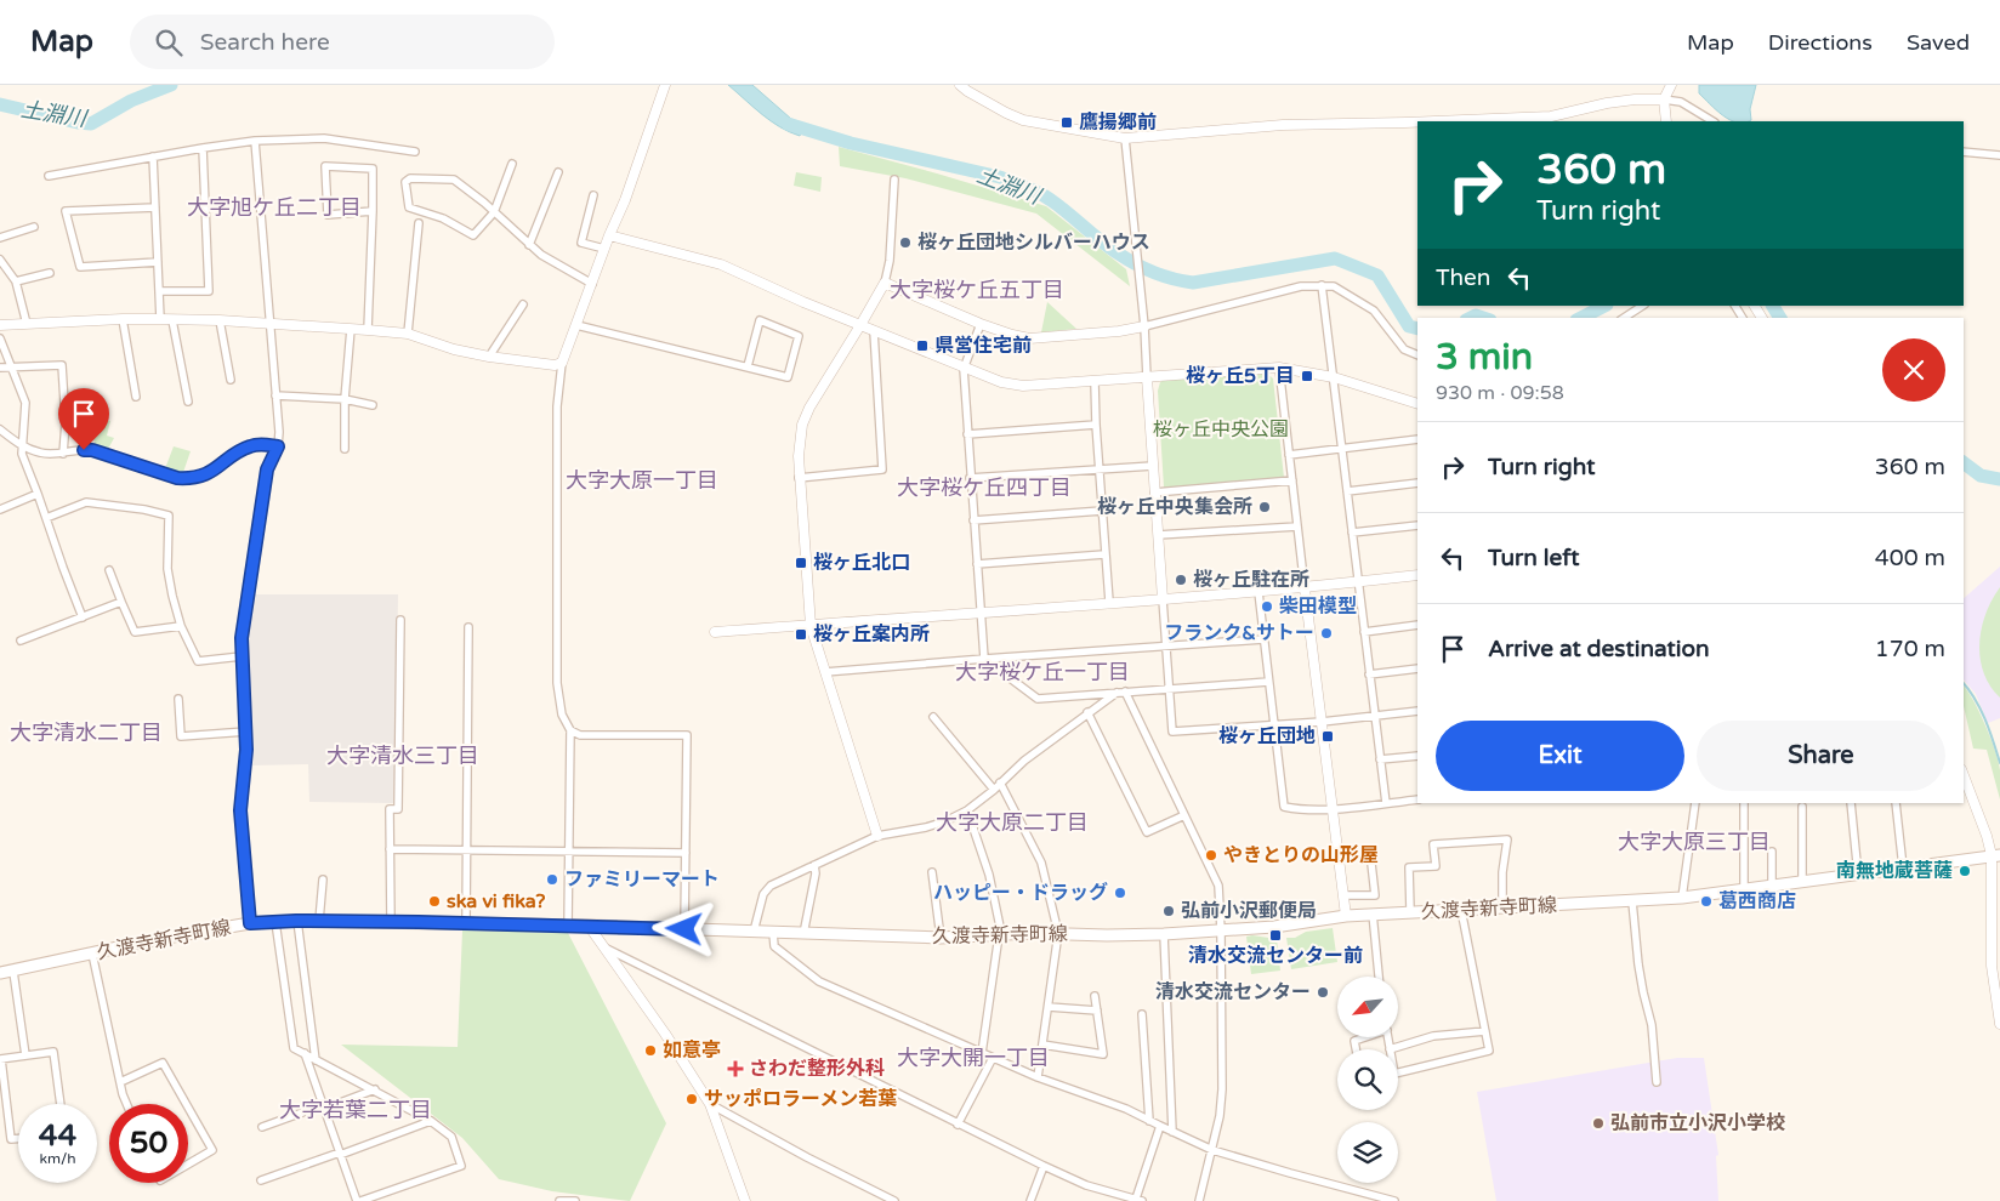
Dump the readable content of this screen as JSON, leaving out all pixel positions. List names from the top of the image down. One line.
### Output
{"streets":{"main road":["久渡寺新寺町線"]},"districts":["大字旭ケ丘二丁目","大字桜ケ丘五丁目","大字大原一丁目","大字桜ケ丘四丁目","大字桜ケ丘一丁目","大字清水二丁目","大字清水三丁目","大字大原二丁目","大字大原三丁目","大字大開一丁目","大字若葉二丁目"],"water":["土淵川"],"parks":["桜ヶ丘中央公園"],"places":{"transit":["鷹揚郷前","県営住宅前","桜ヶ丘5丁目","桜ヶ丘北口","桜ヶ丘案内所","桜ヶ丘団地","清水交流センター前"],"other":["桜ヶ丘団地シルバーハウス","桜ヶ丘中央集会所","桜ヶ丘駐在所","柴田模型","フランク&サトー","やきとりの山形屋","南無地蔵菩薩","ファミリーマート","ハッピー・ドラッグ","ska vi fika?","葛西商店","弘前小沢郵便局","清水交流センター","如意亭","サッポロラーメン若葉","弘前市立小沢小学校"],"health":["さわだ整形外科"]},"north":"bottom left","page":{"header":"Map","search":"Search here","nav":["Map","Directions","Saved"],"turn":["360 m","Turn right"],"then":"Then","heading":["3 min","930 m · 09:58"],"list":[{"name":"Turn right","value":"360 m"},{"name":"Turn left","value":"400 m"},{"name":"Arrive at destination","value":"170 m"}],"buttons":["Exit","Share"],"speed":"44 km/h","limit":"50"}}
